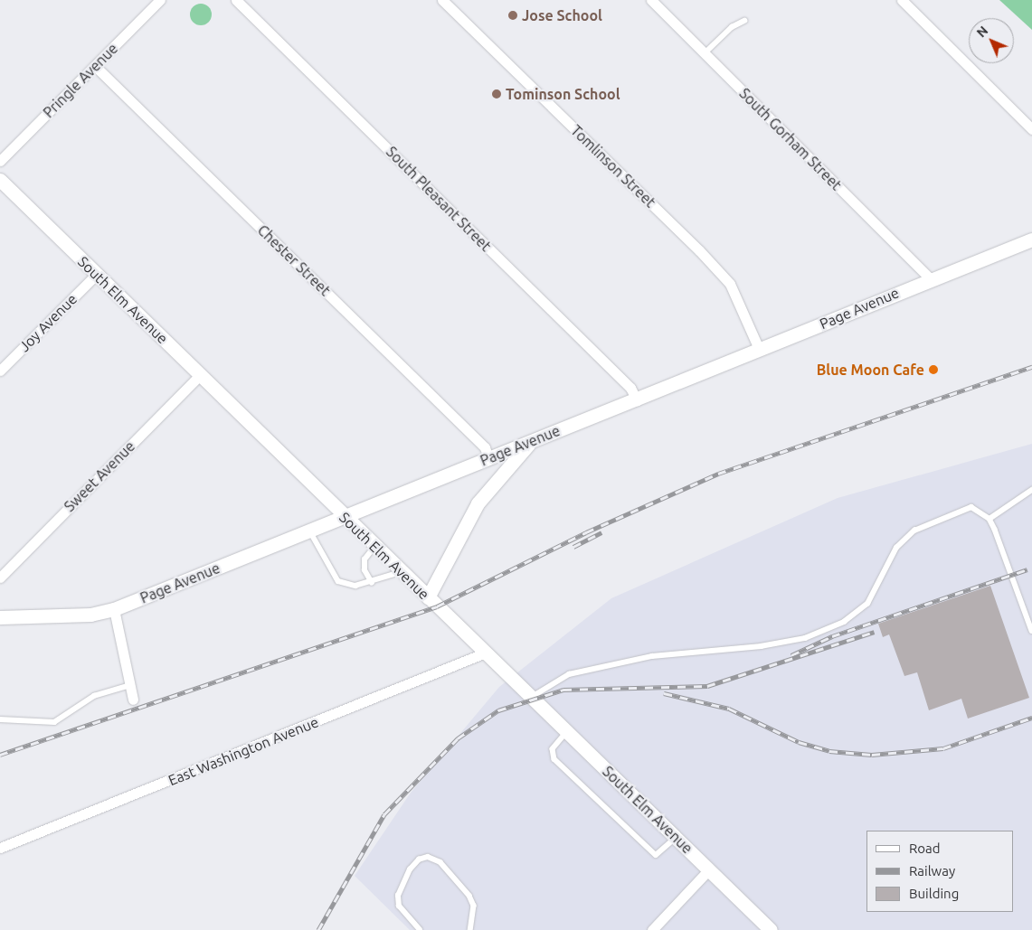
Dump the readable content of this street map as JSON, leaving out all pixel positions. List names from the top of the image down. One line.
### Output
{"streets":{"street":["Pringle Avenue","South Gorham Street","Tomlinson Street","South Pleasant Street","Chester Street","South Elm Avenue","Page Avenue","Joy Avenue","Sweet Avenue","East Washington Avenue"]},"crossings":[["Pringle Avenue","Chester Street"],["South Gorham Street","Page Avenue"],["Tomlinson Street","Page Avenue"],["South Pleasant Street","Page Avenue"],["Chester Street","Page Avenue"],["South Elm Avenue","Page Avenue"],["South Elm Avenue","Joy Avenue"],["South Elm Avenue","Sweet Avenue"],["South Elm Avenue","East Washington Avenue"]],"places":["Jose School","Tominson School","Blue Moon Cafe"],"legend":["Road","Railway","Building"],"north":"top left"}
